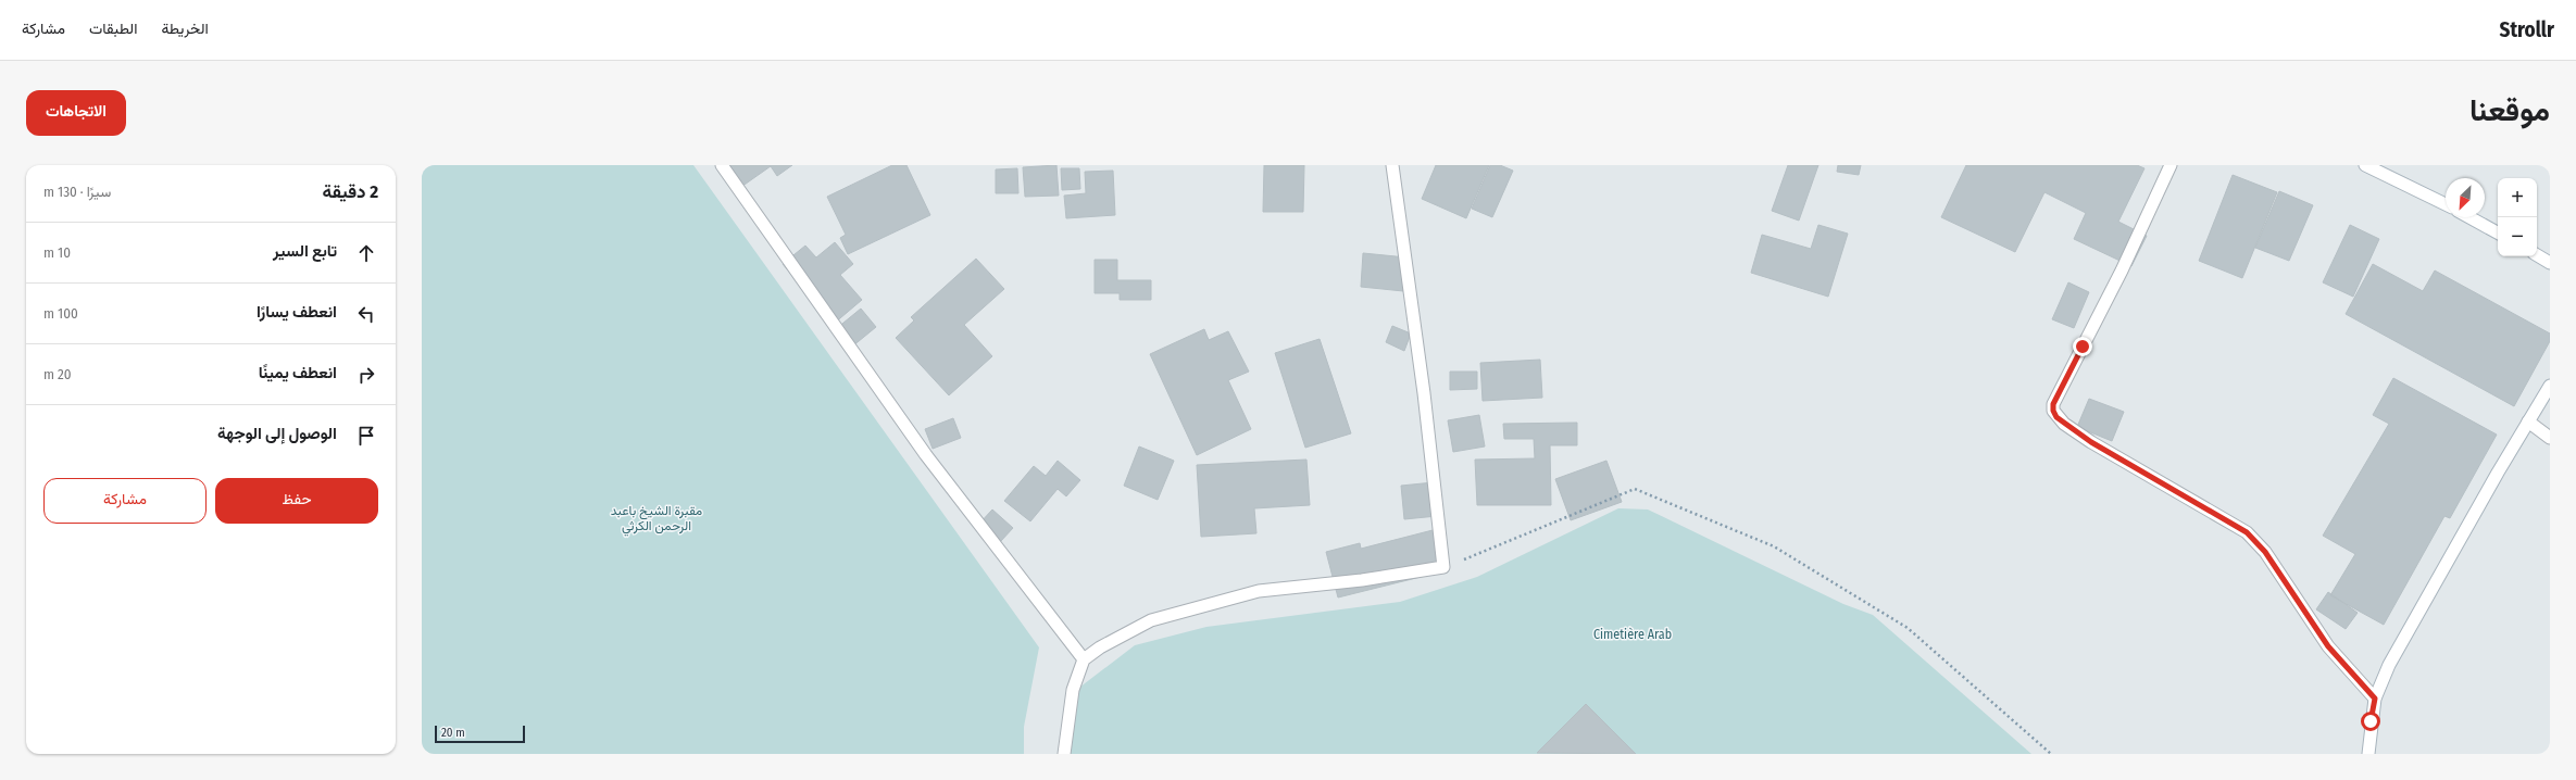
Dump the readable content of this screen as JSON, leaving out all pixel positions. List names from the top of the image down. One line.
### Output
{"parks":["مقبرة الشيخ باعبد الرحمن الكرثي","Cimetière Arab"],"scale_bar":"20 m","north":"bottom left","page":{"header":"Strollr","nav":["الخريطة","الطبقات","مشاركة"],"title":"موقعنا","buttons":["الاتجاهات",["حفظ","مشاركة"]],"heading":["2 دقيقة","سيرًا · 130 m"],"map_buttons":["+","−"],"list":[["تابع السير","10 m"],["انعطف يسارًا","100 m"],["انعطف يمينًا","20 m"],"الوصول إلى الوجهة"],"scale":"20 m"}}
